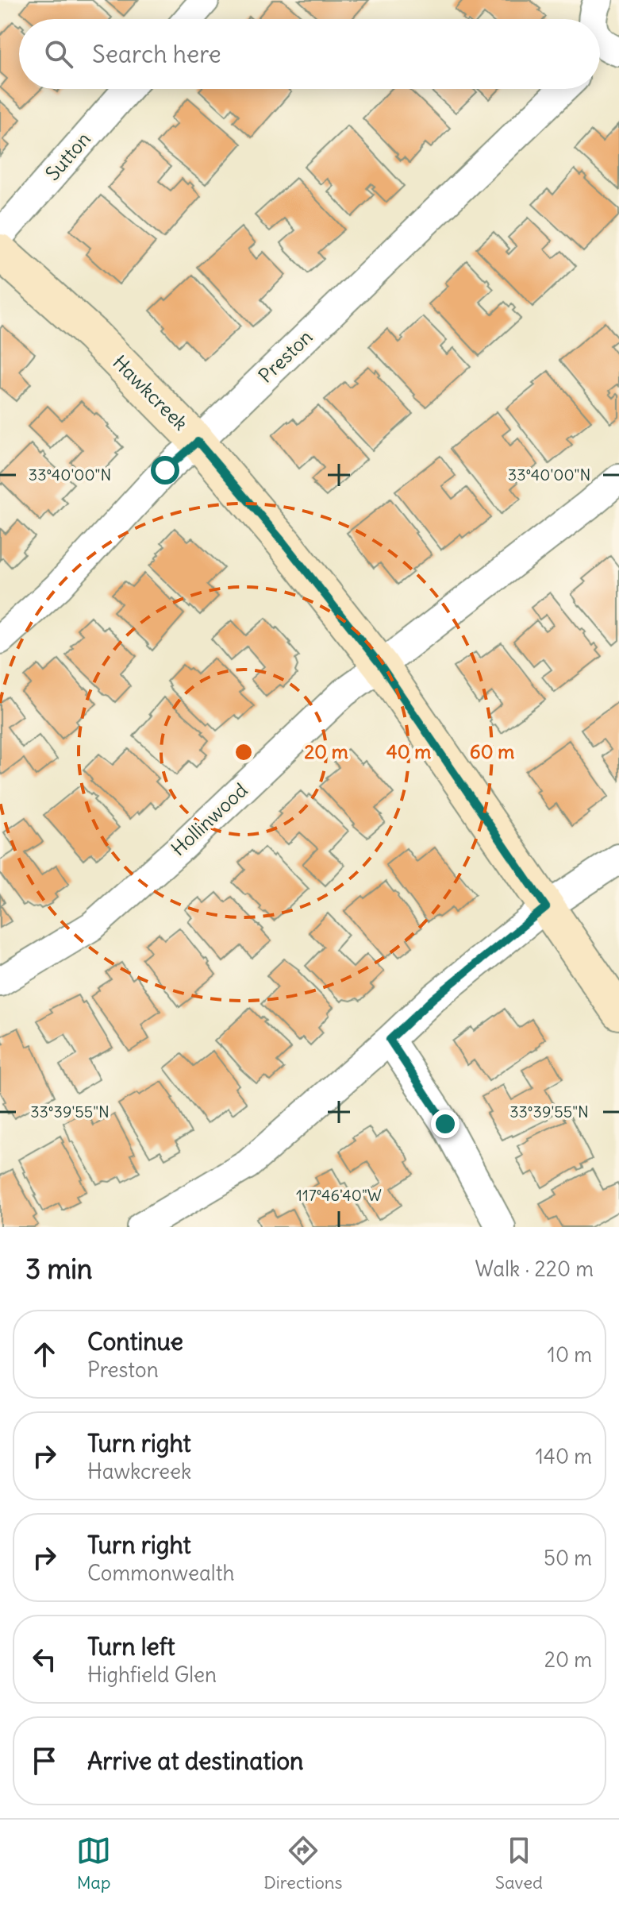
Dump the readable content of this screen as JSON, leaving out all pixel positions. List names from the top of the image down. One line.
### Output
{"streets":{"street":["Sutton","Preston","Hawkcreek","Hollinwood"]},"crossings":[["Preston","Hawkcreek"],["Hawkcreek","Hollinwood"]],"page":{"search":"Search here","heading":["3 min","Walk · 220 m"],"list":[["Continue","Preston","10 m"],["Turn right","Hawkcreek","140 m"],["Turn right","Commonwealth","50 m"],["Turn left","Highfield Glen","20 m"],"Arrive at destination"],"nav":["Map","Directions","Saved"]},"coordinates":["33°40'00\"N","33°39'55\"N","117°46'40\"W"],"rings":["20 m","40 m","60 m"]}
